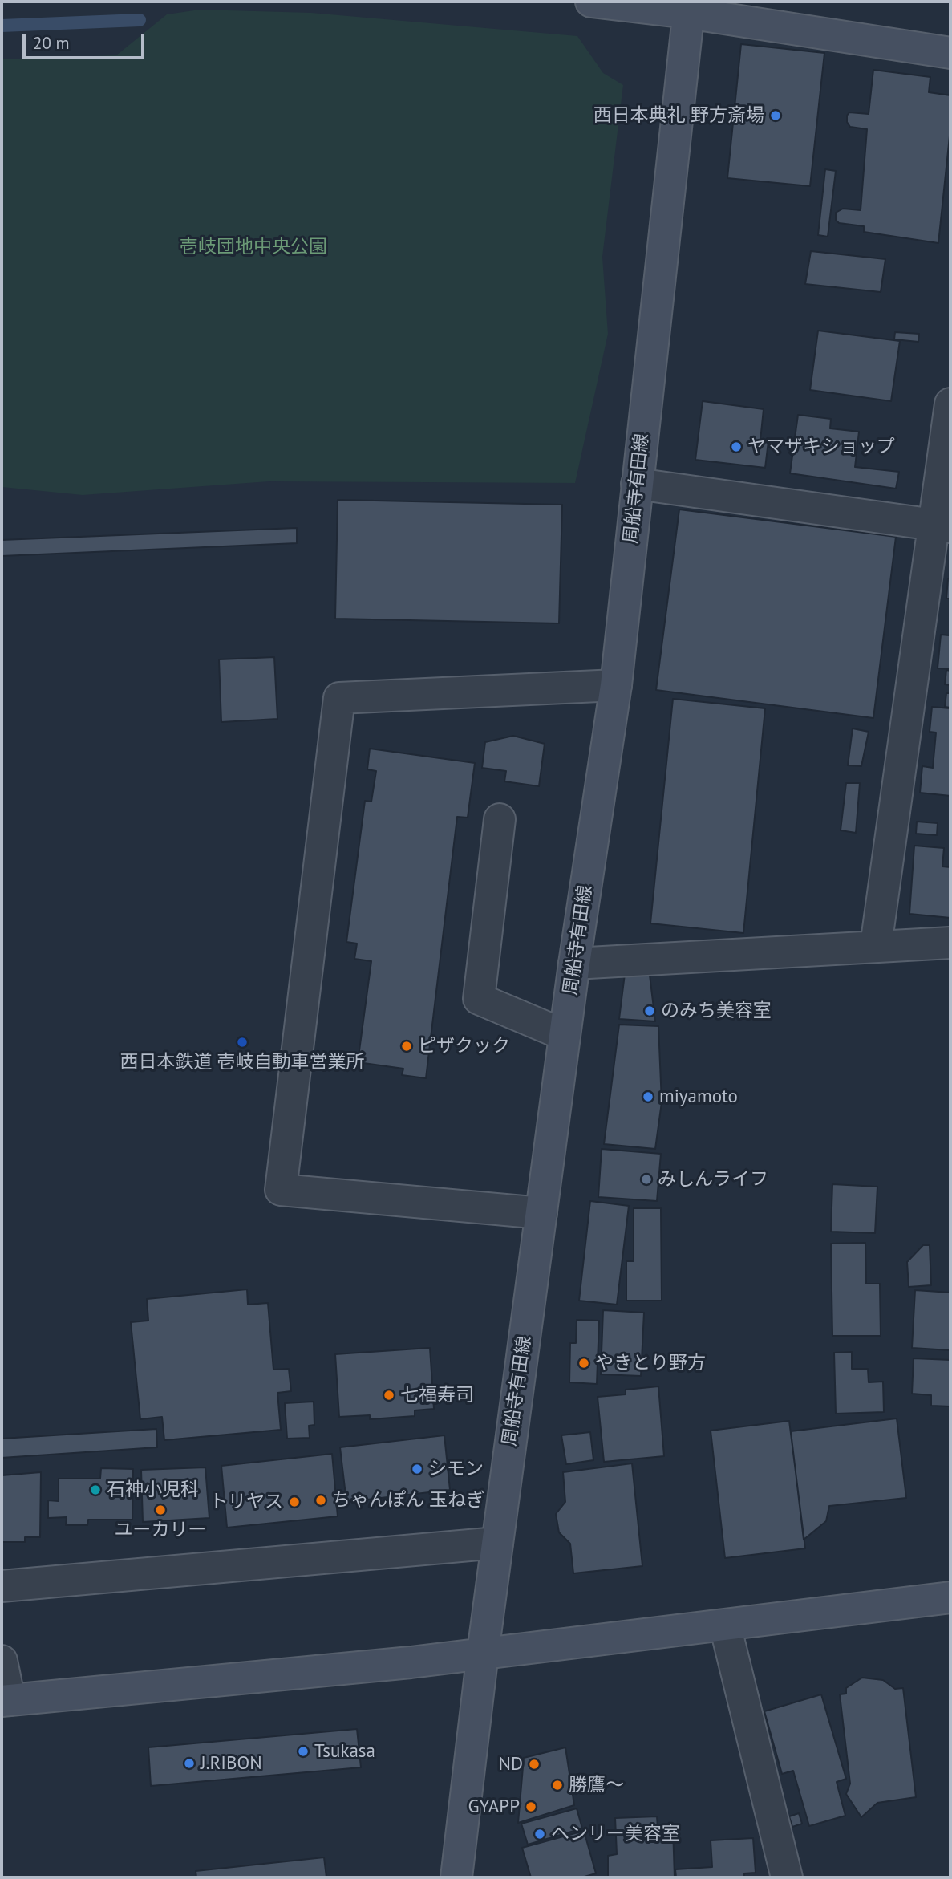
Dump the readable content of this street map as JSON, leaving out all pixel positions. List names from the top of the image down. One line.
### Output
{"streets":{"main road":["周船寺有田線"]},"parks":["壱岐団地中央公園"],"places":["西日本典礼 野方斎場","ヤマザキショップ","のみち美容室","西日本鉄道 壱岐自動車営業所","ピザクック","miyamoto","みしんライフ","やきとり野方","七福寿司","シモン","石神小児科","ちゃんぽん 玉ねぎ","トリヤス","ユーカリー","Tsukasa","J.RIBON","ND","勝鷹～","GYAPP","ヘンリー美容室"],"scale_bar":"20 m"}
